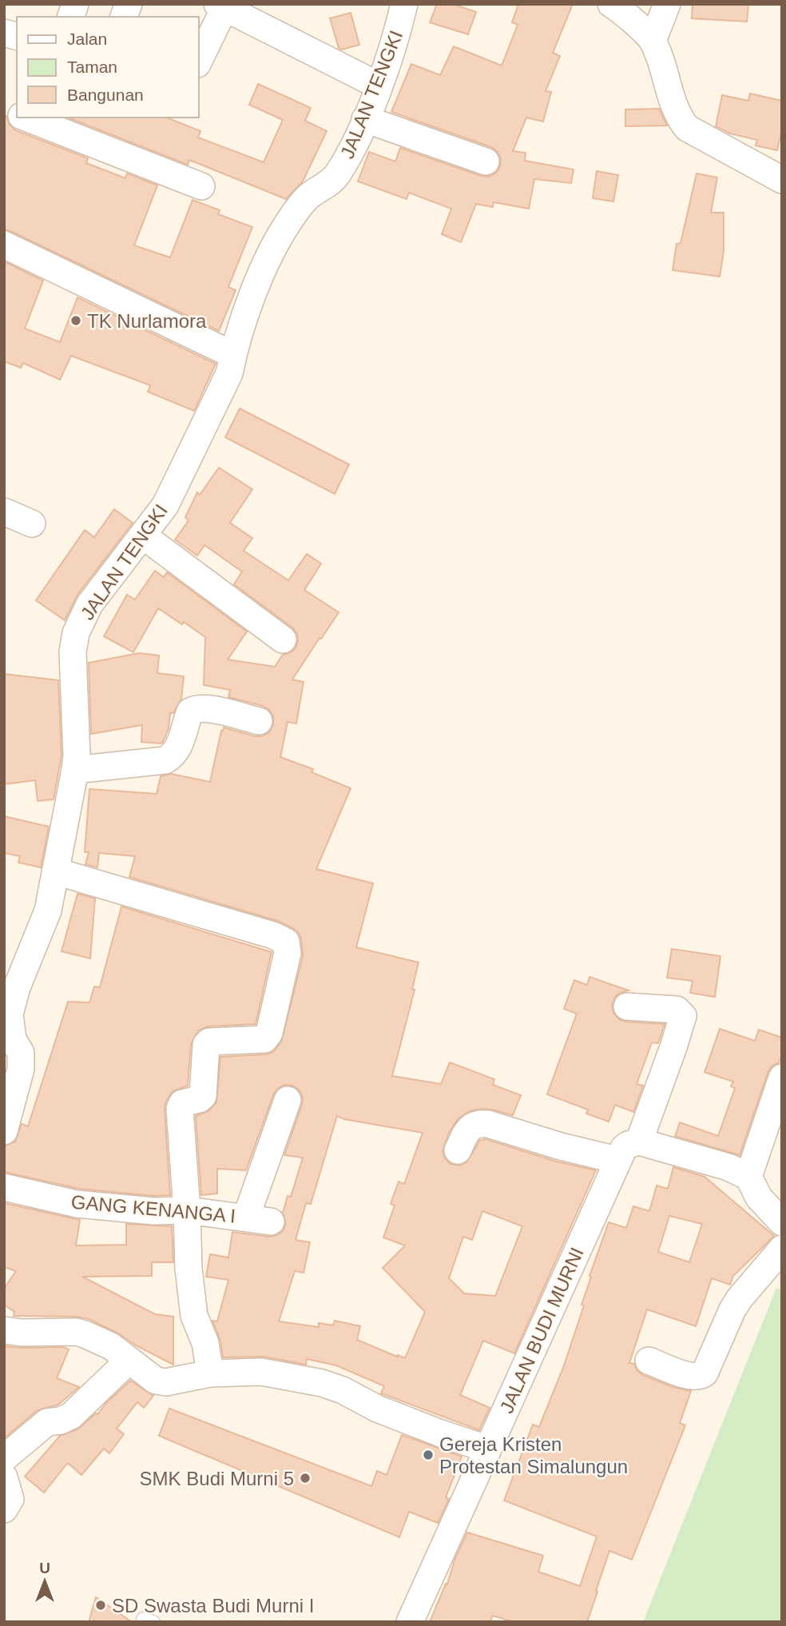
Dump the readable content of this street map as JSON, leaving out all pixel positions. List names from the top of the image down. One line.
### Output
{"streets":{"street":["JALAN TENGKI","GANG KENANGA I","JALAN BUDI MURNI"]},"places":["TK Nurlamora","Gereja Kristen Protestan Simalungun","SMK Budi Murni 5","SD Swasta Budi Murni I"],"legend":["Jalan","Taman","Bangunan"],"north":"top"}
